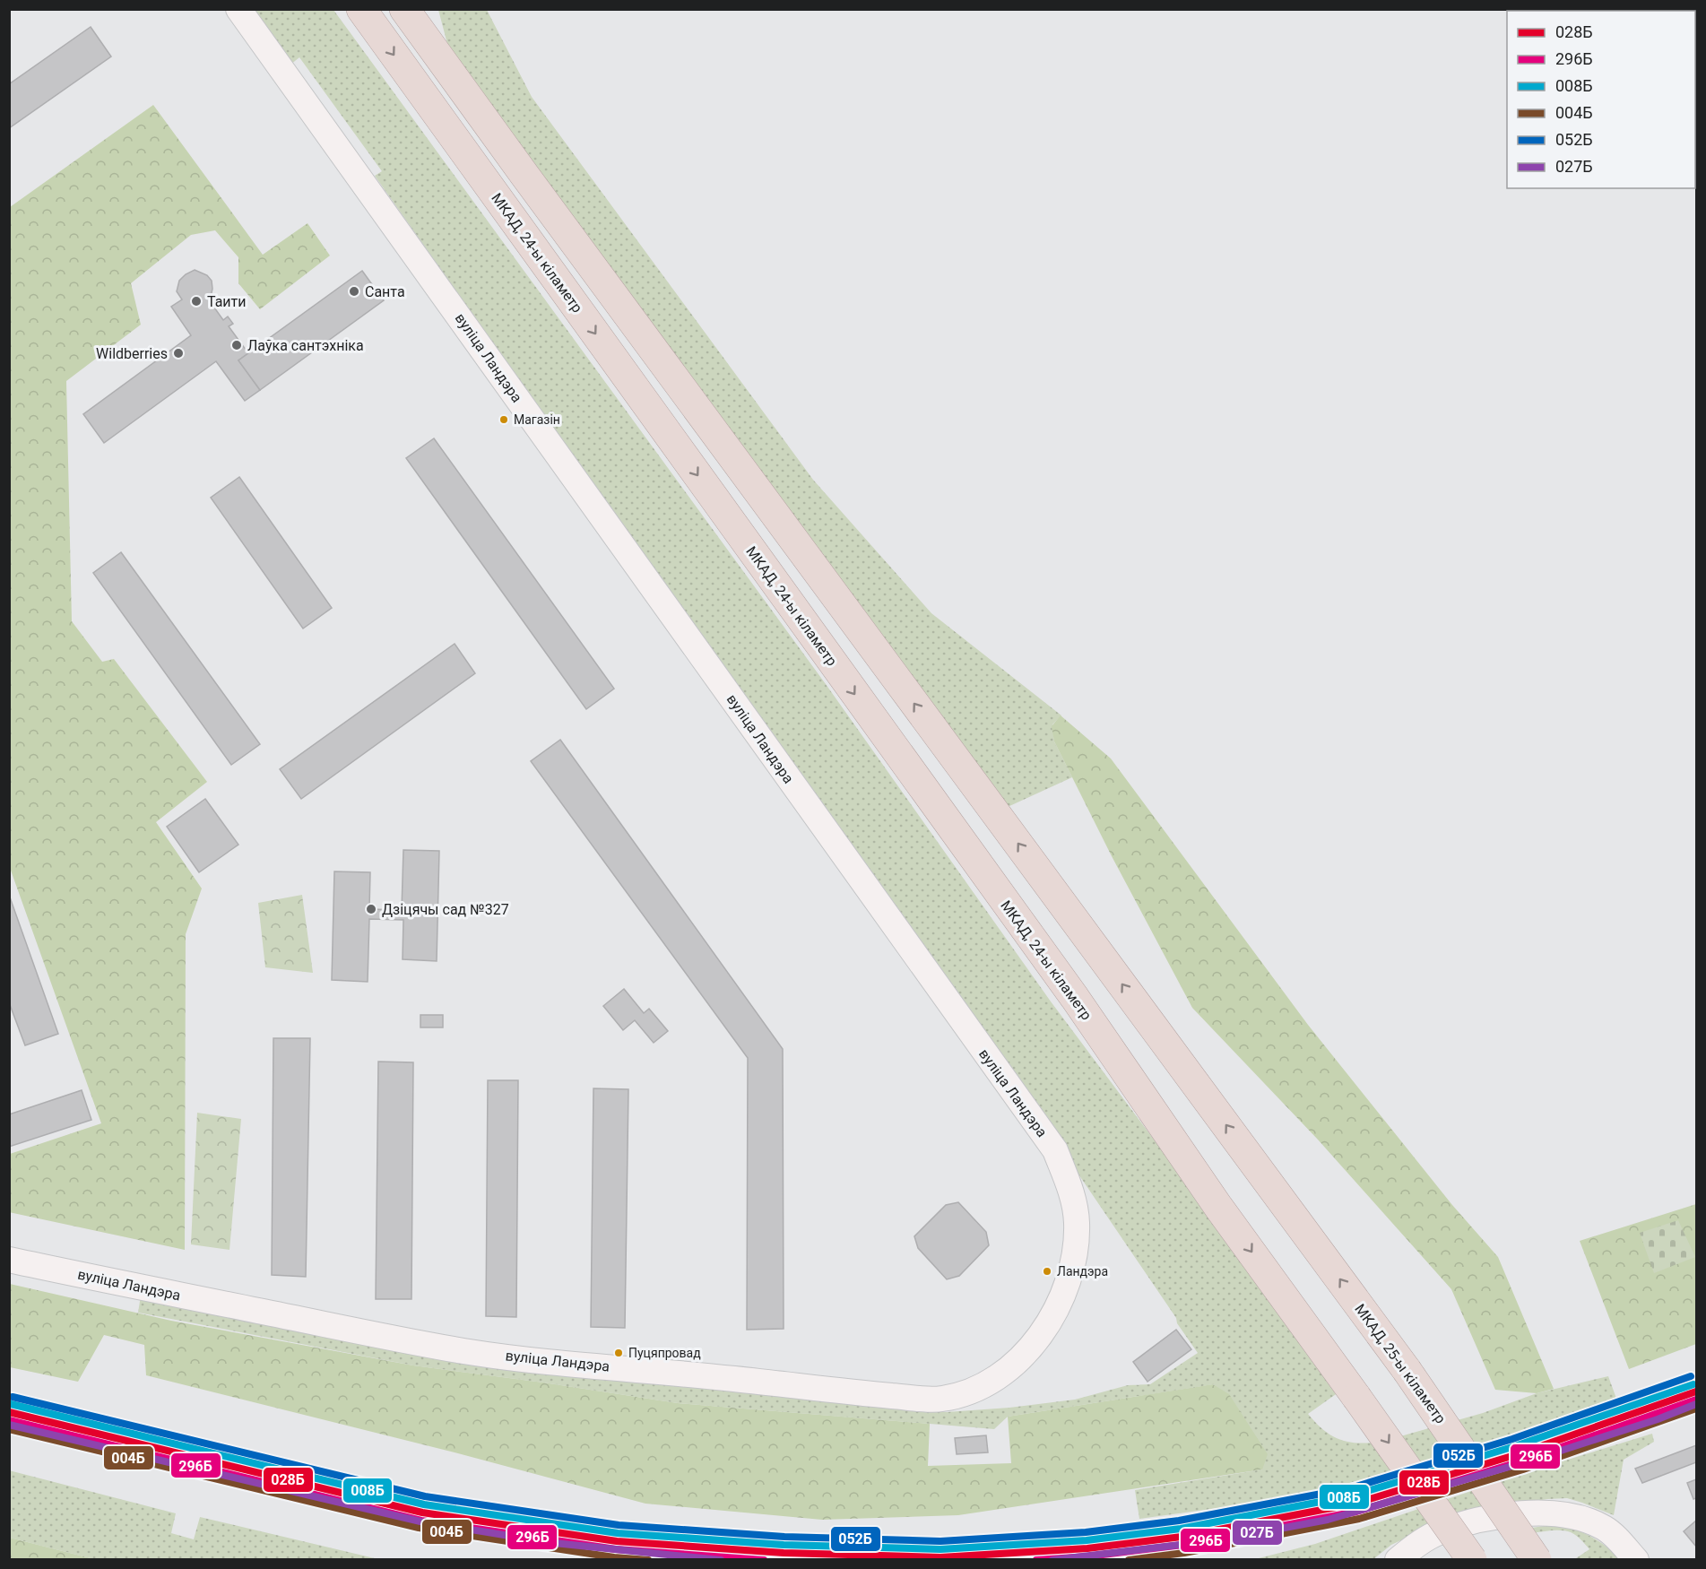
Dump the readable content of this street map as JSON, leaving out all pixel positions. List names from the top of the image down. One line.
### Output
{"streets":{"highway":["МКАД, 24-ы кіламетр","МКАД, 25-ы кіламетр"],"street":["вуліца Ландэра"]},"one_way":["МКАД, 24-ы кіламетр","МКАД, 25-ы кіламетр"],"places":["Санта","Таити","Лаўка сантэхніка","Wildberries","Магазін","Дзіцячы сад №327","Ландэра","Пуцяпровад"],"lines":["transit line 052Б","transit line 008Б","transit line 028Б","transit line 296Б","transit line 027Б","transit line 004Б"],"legend":["028Б","296Б","008Б","004Б","052Б","027Б"]}
